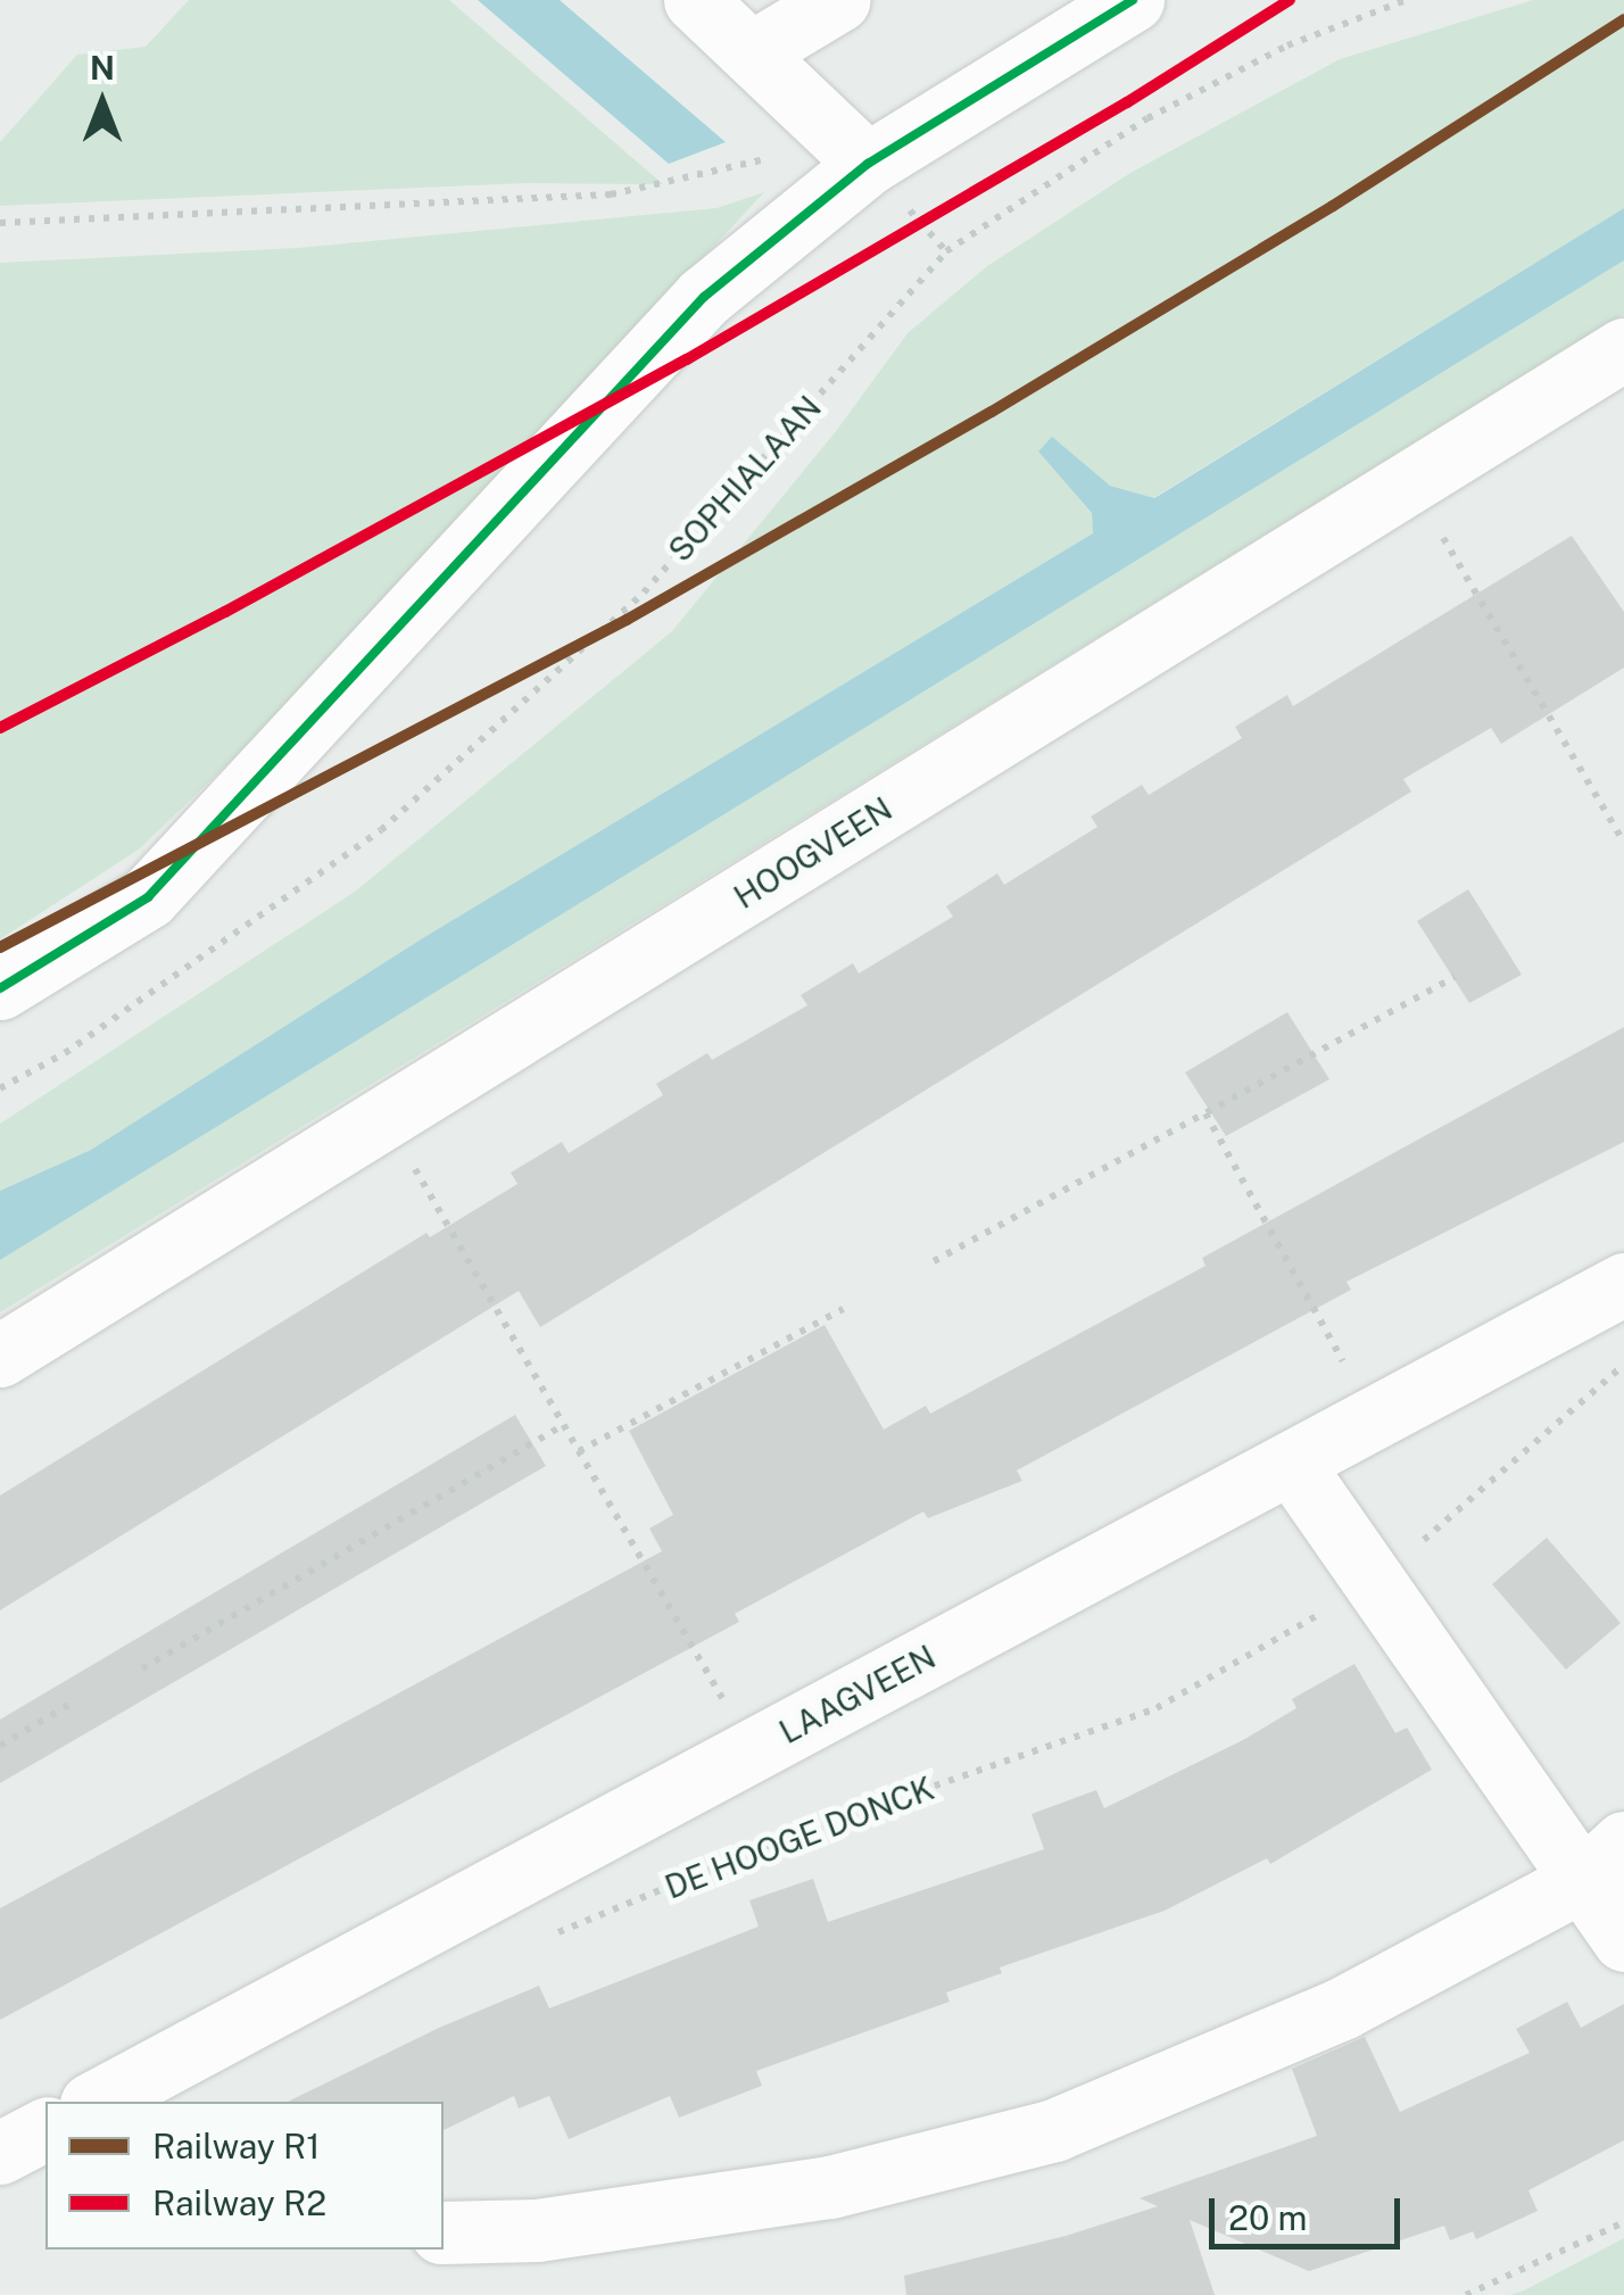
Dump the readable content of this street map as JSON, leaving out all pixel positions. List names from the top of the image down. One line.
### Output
{"streets":{"street":["HOOGVEEN","LAAGVEEN"],"path":["SOPHIALAAN","DE HOOGE DONCK"]},"lines":["rail line R2","rail line R1"],"legend":["Railway R1","Railway R2"],"scale_bar":"20 m","north":"top"}
